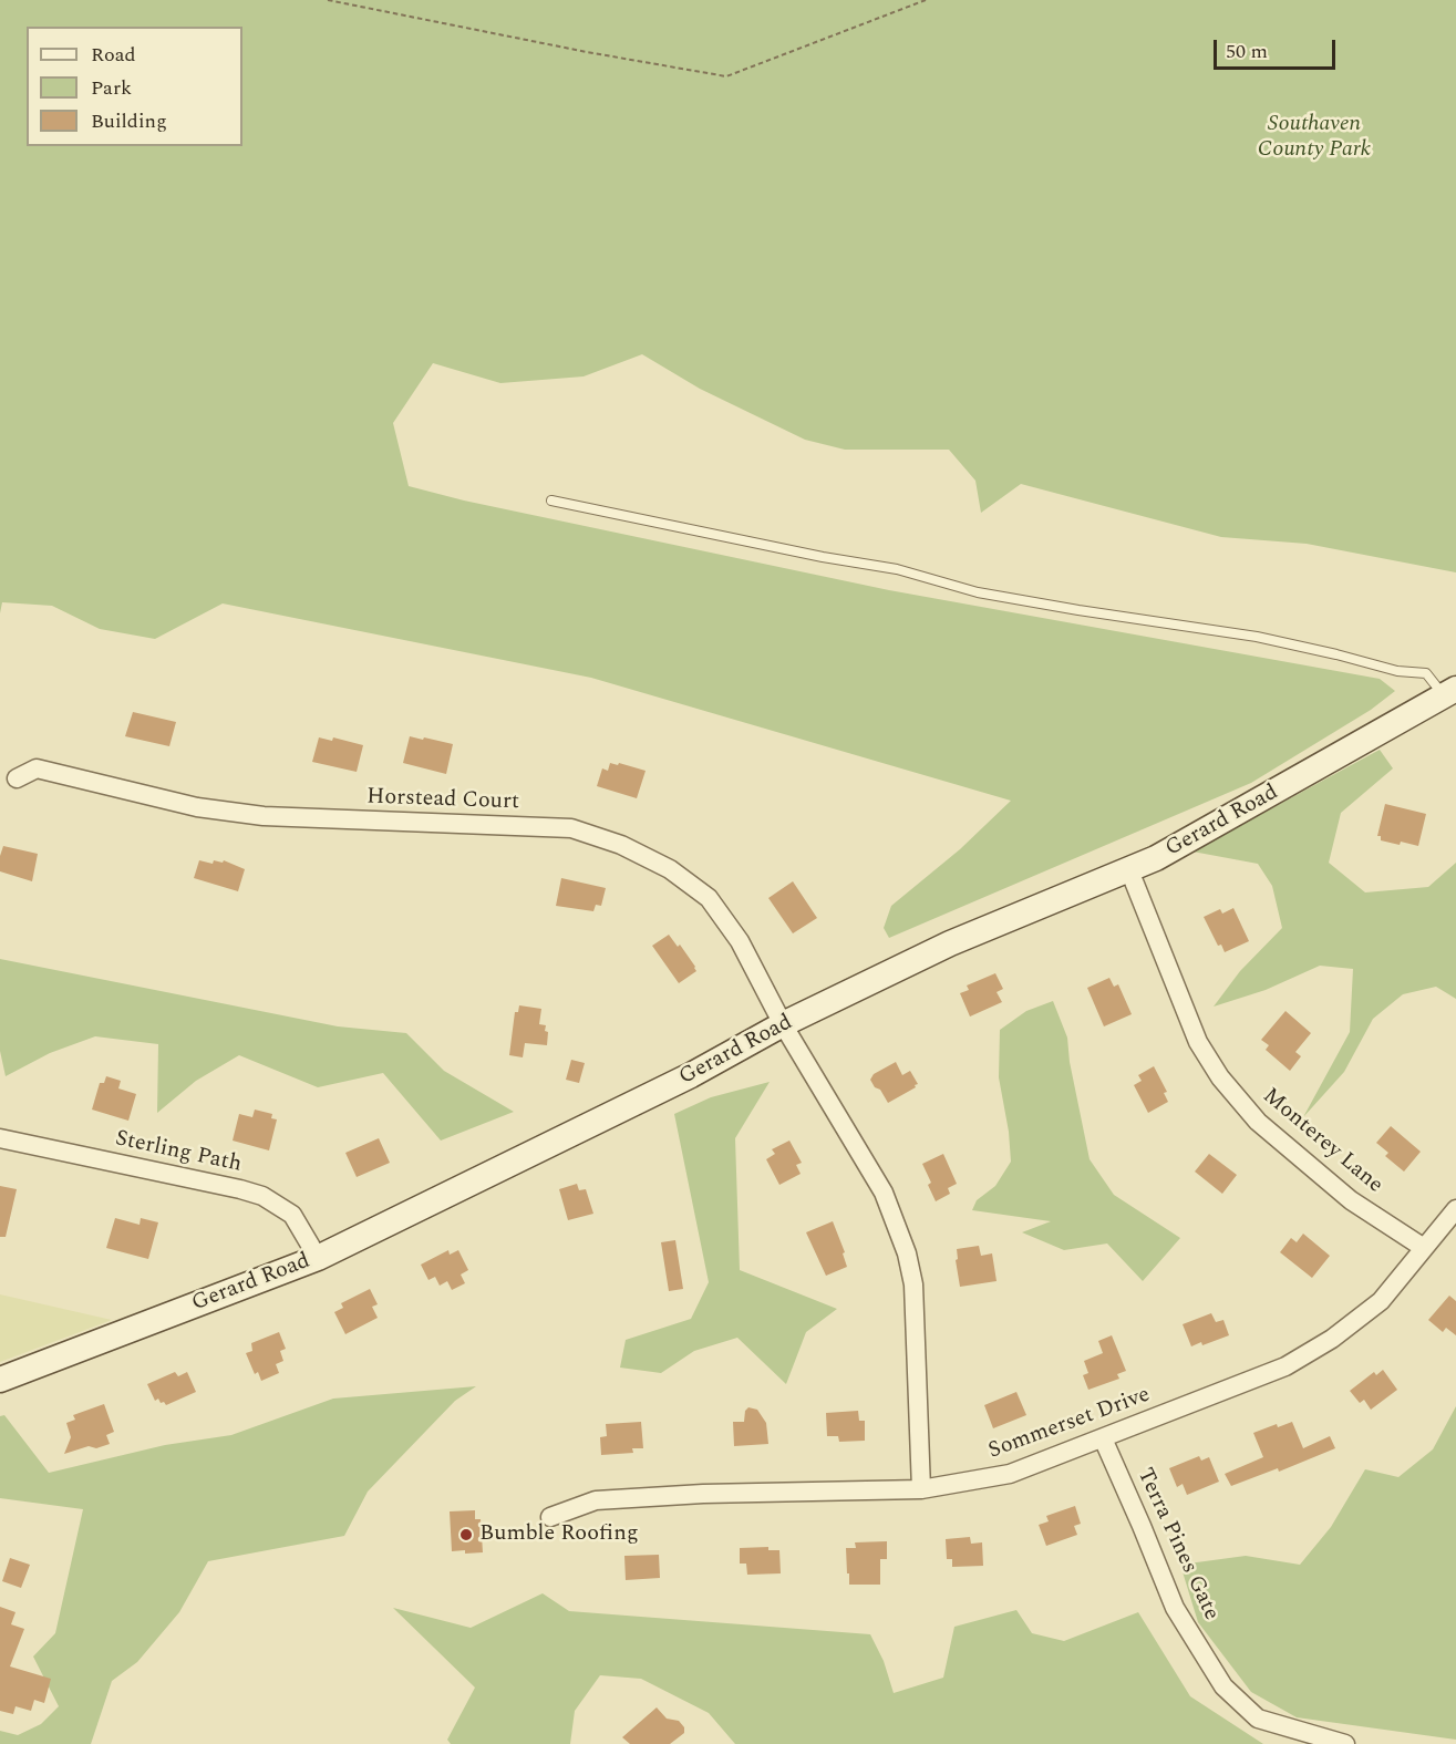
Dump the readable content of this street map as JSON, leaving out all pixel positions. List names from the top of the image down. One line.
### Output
{"streets":{"street":["Horstead Court","Gerard Road","Monterey Lane","Sterling Path","Sommerset Drive","Terra Pines Gate"]},"crossings":[["Horstead Court","Gerard Road"],["Horstead Court","Sommerset Drive"],["Gerard Road","Monterey Lane"],["Gerard Road","Sterling Path"],["Monterey Lane","Sommerset Drive"],["Sommerset Drive","Terra Pines Gate"]],"parks":["Southaven County Park"],"places":["Bumble Roofing"],"legend":["Road","Park","Building"],"scale_bar":"50 m"}
